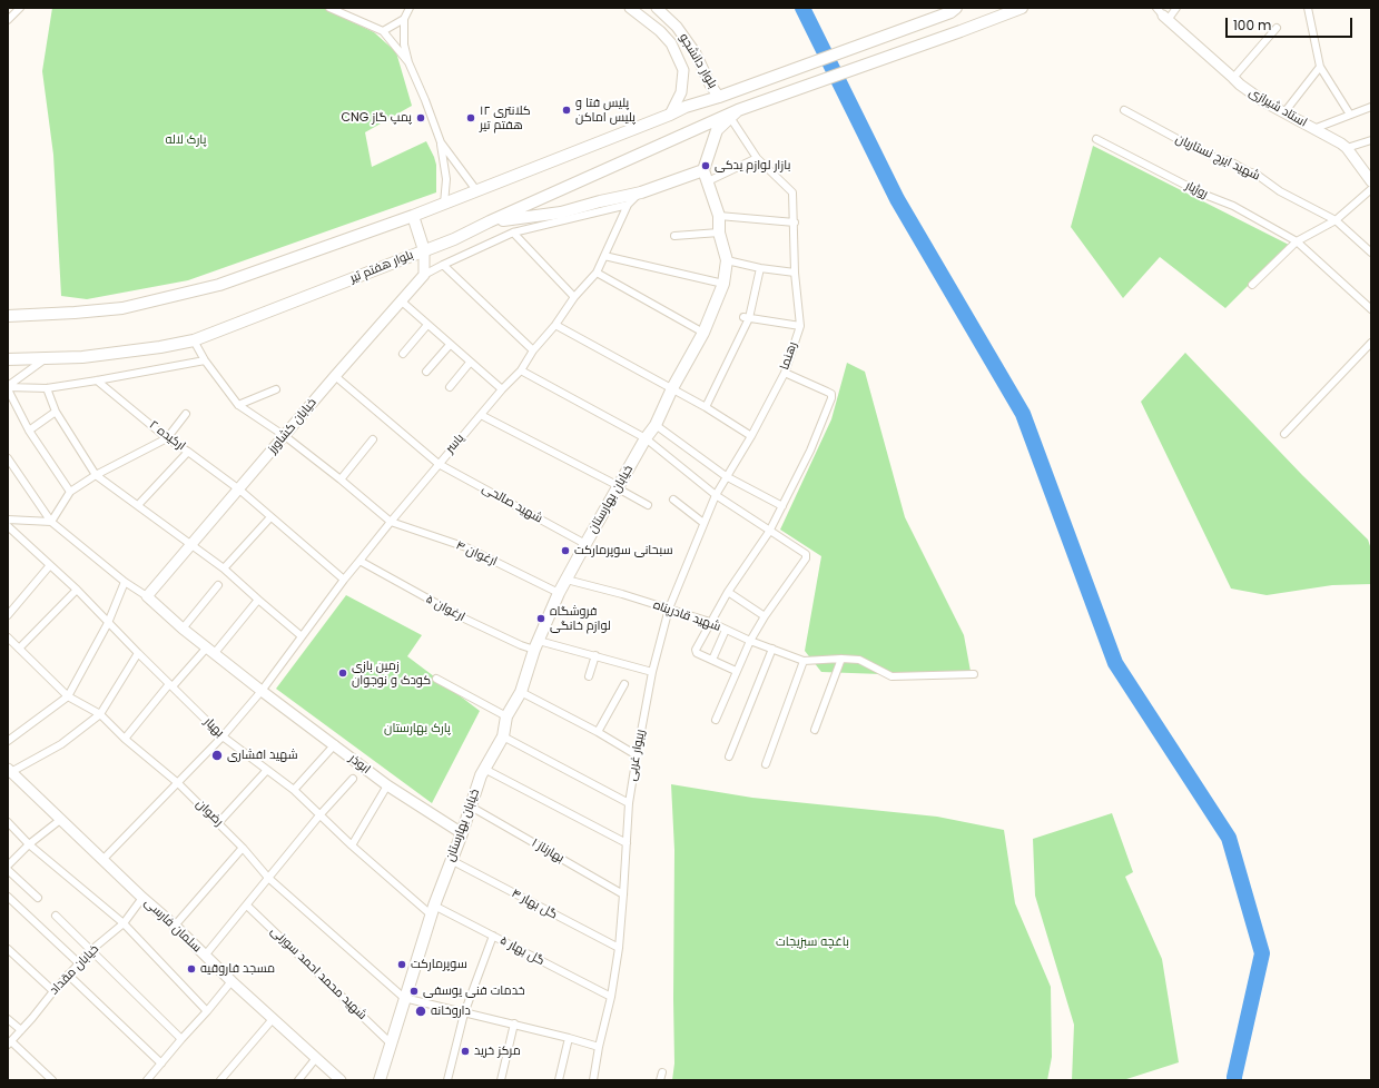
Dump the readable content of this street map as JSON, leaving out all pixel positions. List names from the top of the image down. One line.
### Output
{"streets":{"main road":["بلوار هفتم تیر","خیابان بهارستان"],"street":["بلوار دانشجو","استاد شیرازی","شهید ایرج نستاریان","روژیار","رهنما","خیابان کشاورز","ارکیده ۲","یاسر","شهید صالحی","ارغوان ۴","ارغوان ۵","شهید قادرپناه","بهیار","ریبوار غربی","ابوذر","رضوان","بهارناز ۱","گل بهار ۴","سلمان فارسی","گل بهار ۵","خیابان مقداد","شهید محمد احمد سورنی"]},"crossings":[["رهنما","ریبوار غربی"],["خیابان کشاورز","ارکیده ۲"],["خیابان کشاورز","شهید صالحی"],["خیابان کشاورز","ابوذر"],["ارکیده ۲","یاسر"],["یاسر","شهید صالحی"],["یاسر","ارغوان ۴"],["یاسر","ارغوان ۵"],["یاسر","بهیار"],["یاسر","ابوذر"],["یاسر","رضوان"],["یاسر","سلمان فارسی"],["خیابان بهارستان","شهید صالحی"],["خیابان بهارستان","ارغوان ۴"],["خیابان بهارستان","ارغوان ۵"],["خیابان بهارستان","شهید قادرپناه"],["خیابان بهارستان","بهیار"],["خیابان بهارستان","ابوذر"],["خیابان بهارستان","رضوان"],["خیابان بهارستان","بهارناز ۱"],["خیابان بهارستان","گل بهار ۴"],["خیابان بهارستان","گل بهار ۵"],["خیابان بهارستان","شهید محمد احمد سورنی"],["ارغوان ۵","ریبوار غربی"],["شهید قادرپناه","ریبوار غربی"],["بهیار","گل بهار ۵"],["ریبوار غربی","بهارناز ۱"],["ریبوار غربی","گل بهار ۴"],["ریبوار غربی","گل بهار ۵"],["سلمان فارسی","خیابان مقداد"]],"parks":["پارک لاله","پارک بهارستان","باغچه سبزیجات"],"places":["پلیس فتا و پلیس اماکن","CNG پمپ گاز","کلانتری ۱۲ هفتم تیر","بازار لوازم یدکی","سبحانی سوپرمارکت","فروشگاه لوازم خانگی","زمین بازی کودک و نوجوان","شهید افشاری","سوپرمارکت","مسجد فاروقیه","خدمات فنی یوسفی","داروخانه","مرکز خرید"],"scale_bar":"100 m"}
